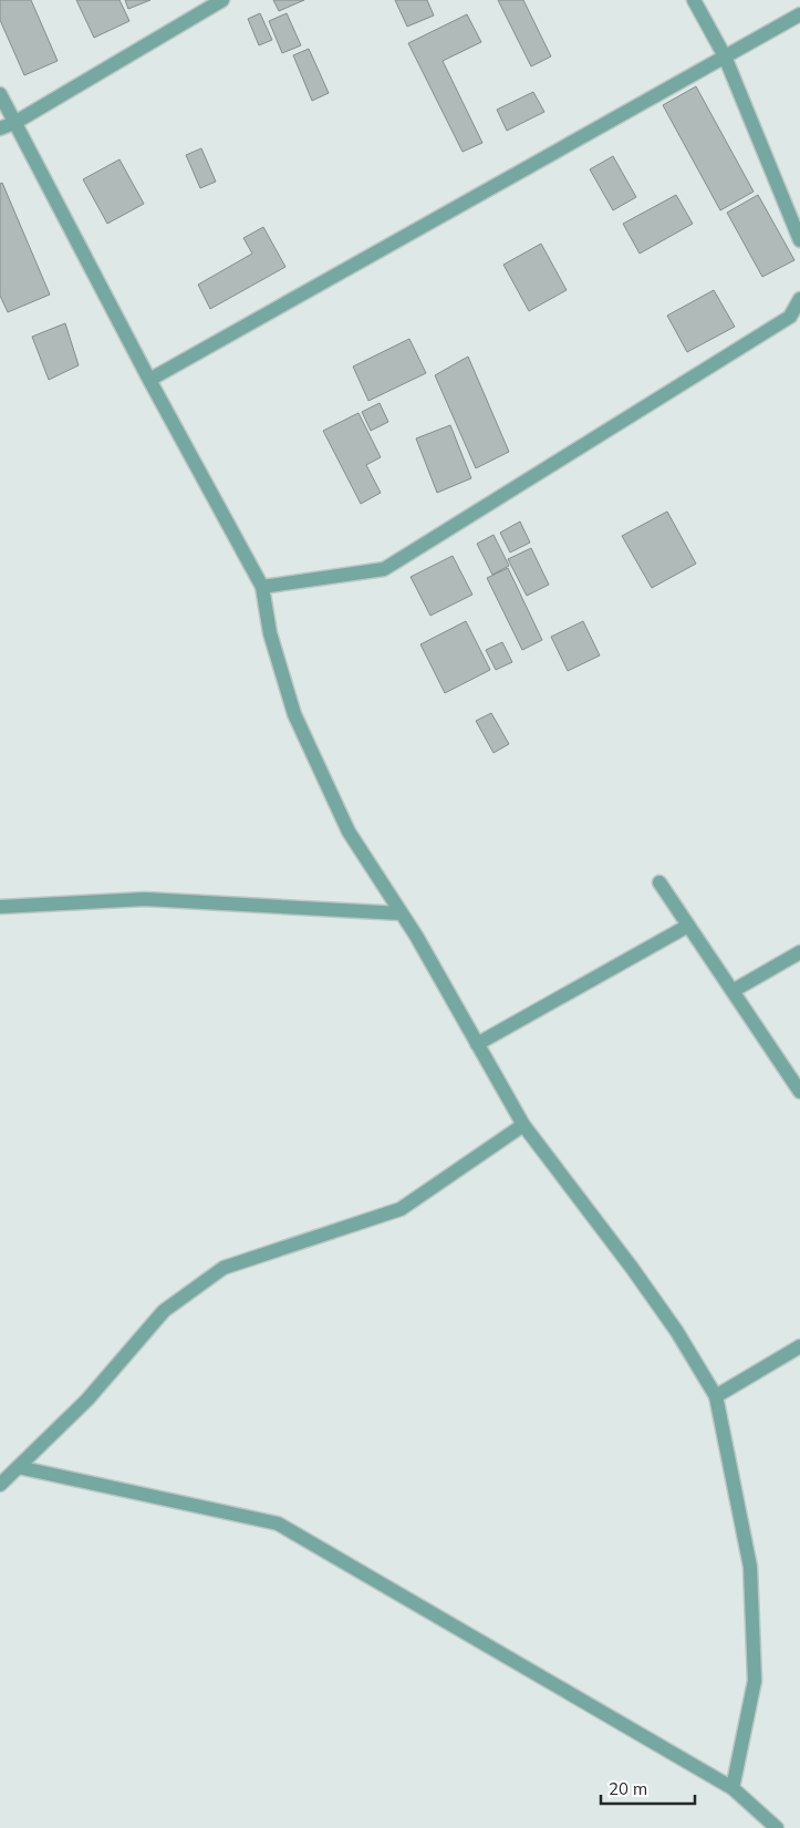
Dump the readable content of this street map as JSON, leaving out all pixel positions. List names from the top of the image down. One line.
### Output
{"scale_bar":"20 m"}
